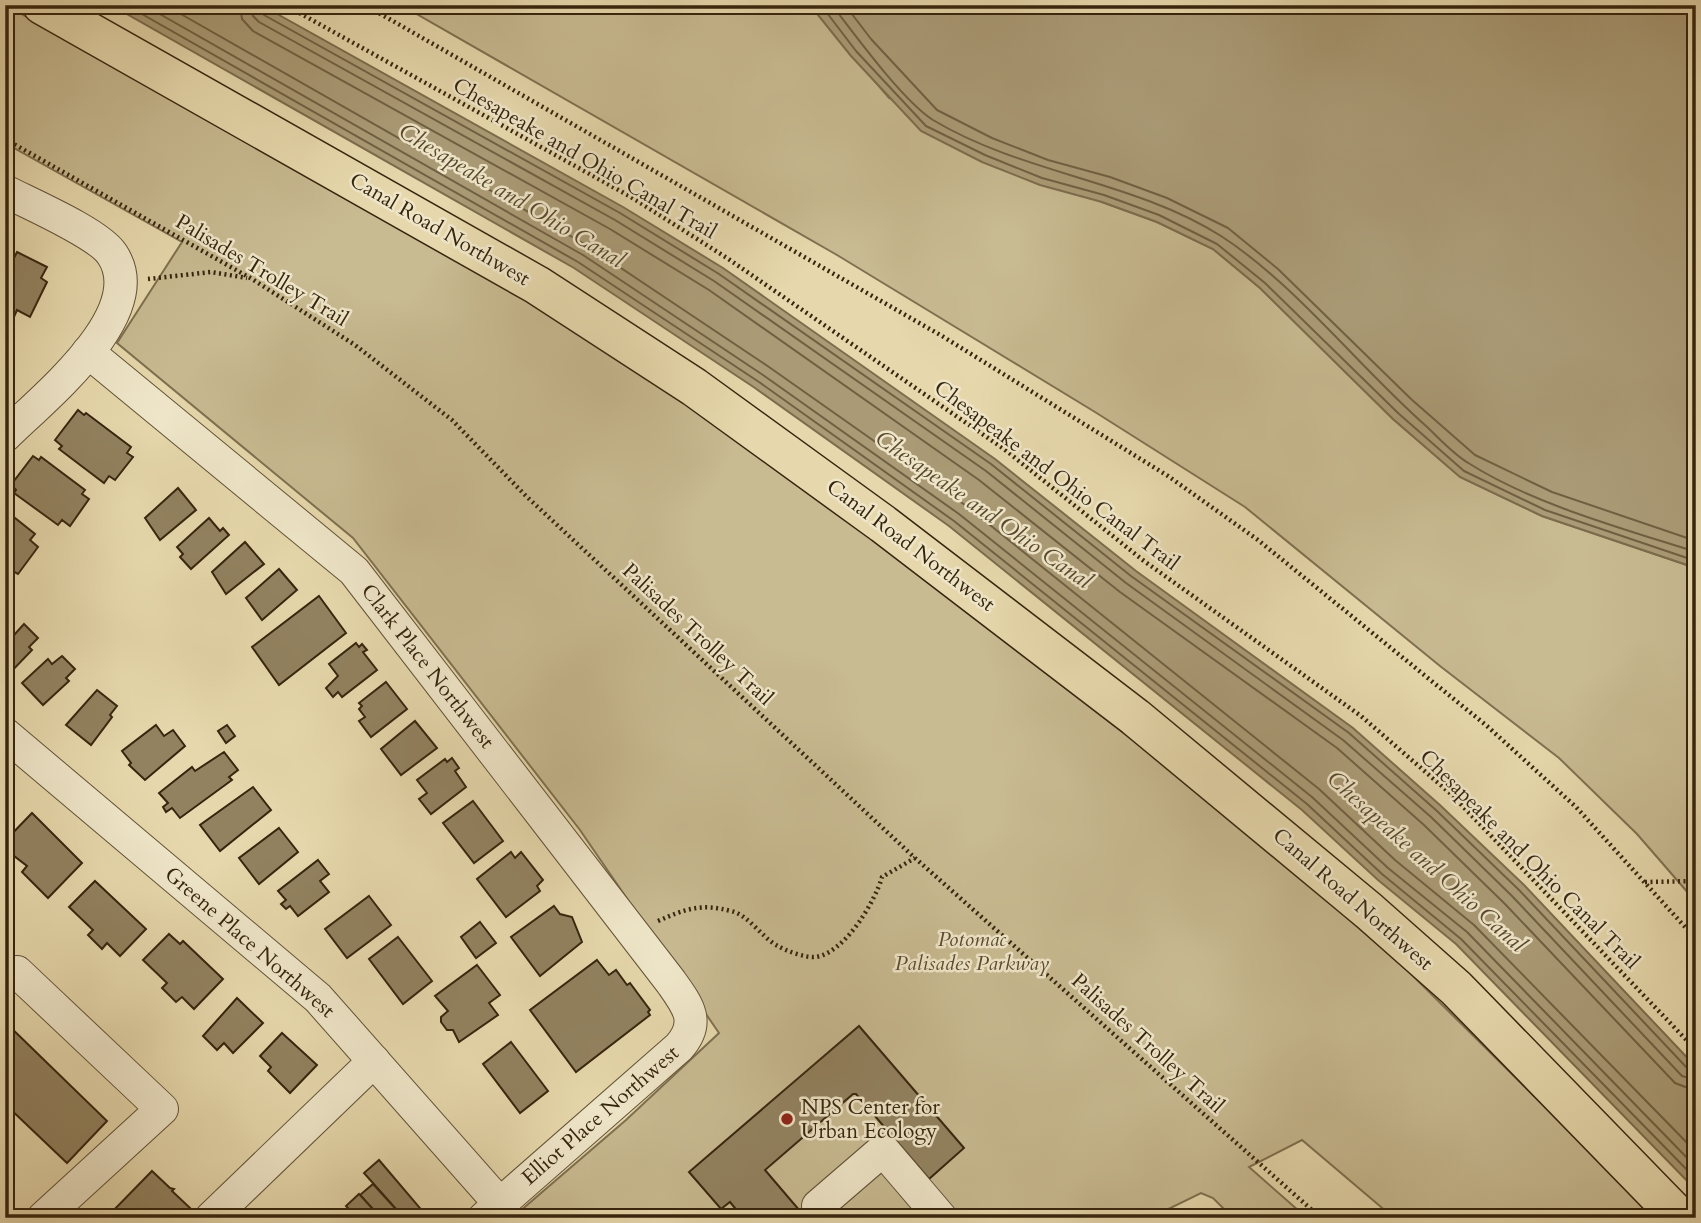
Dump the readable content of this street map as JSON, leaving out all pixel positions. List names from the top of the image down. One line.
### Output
{"streets":{"highway":["Canal Road Northwest"],"street":["Clark Place Northwest","Greene Place Northwest","Elliot Place Northwest"],"path":["Chesapeake and Ohio Canal Trail","Palisades Trolley Trail"]},"crossings":[["Clark Place Northwest","Elliot Place Northwest"],["Greene Place Northwest","Elliot Place Northwest"]],"water":["Chesapeake and Ohio Canal"],"parks":["Potomac Palisades Parkway"],"places":["NPS Center for Urban Ecology"]}
